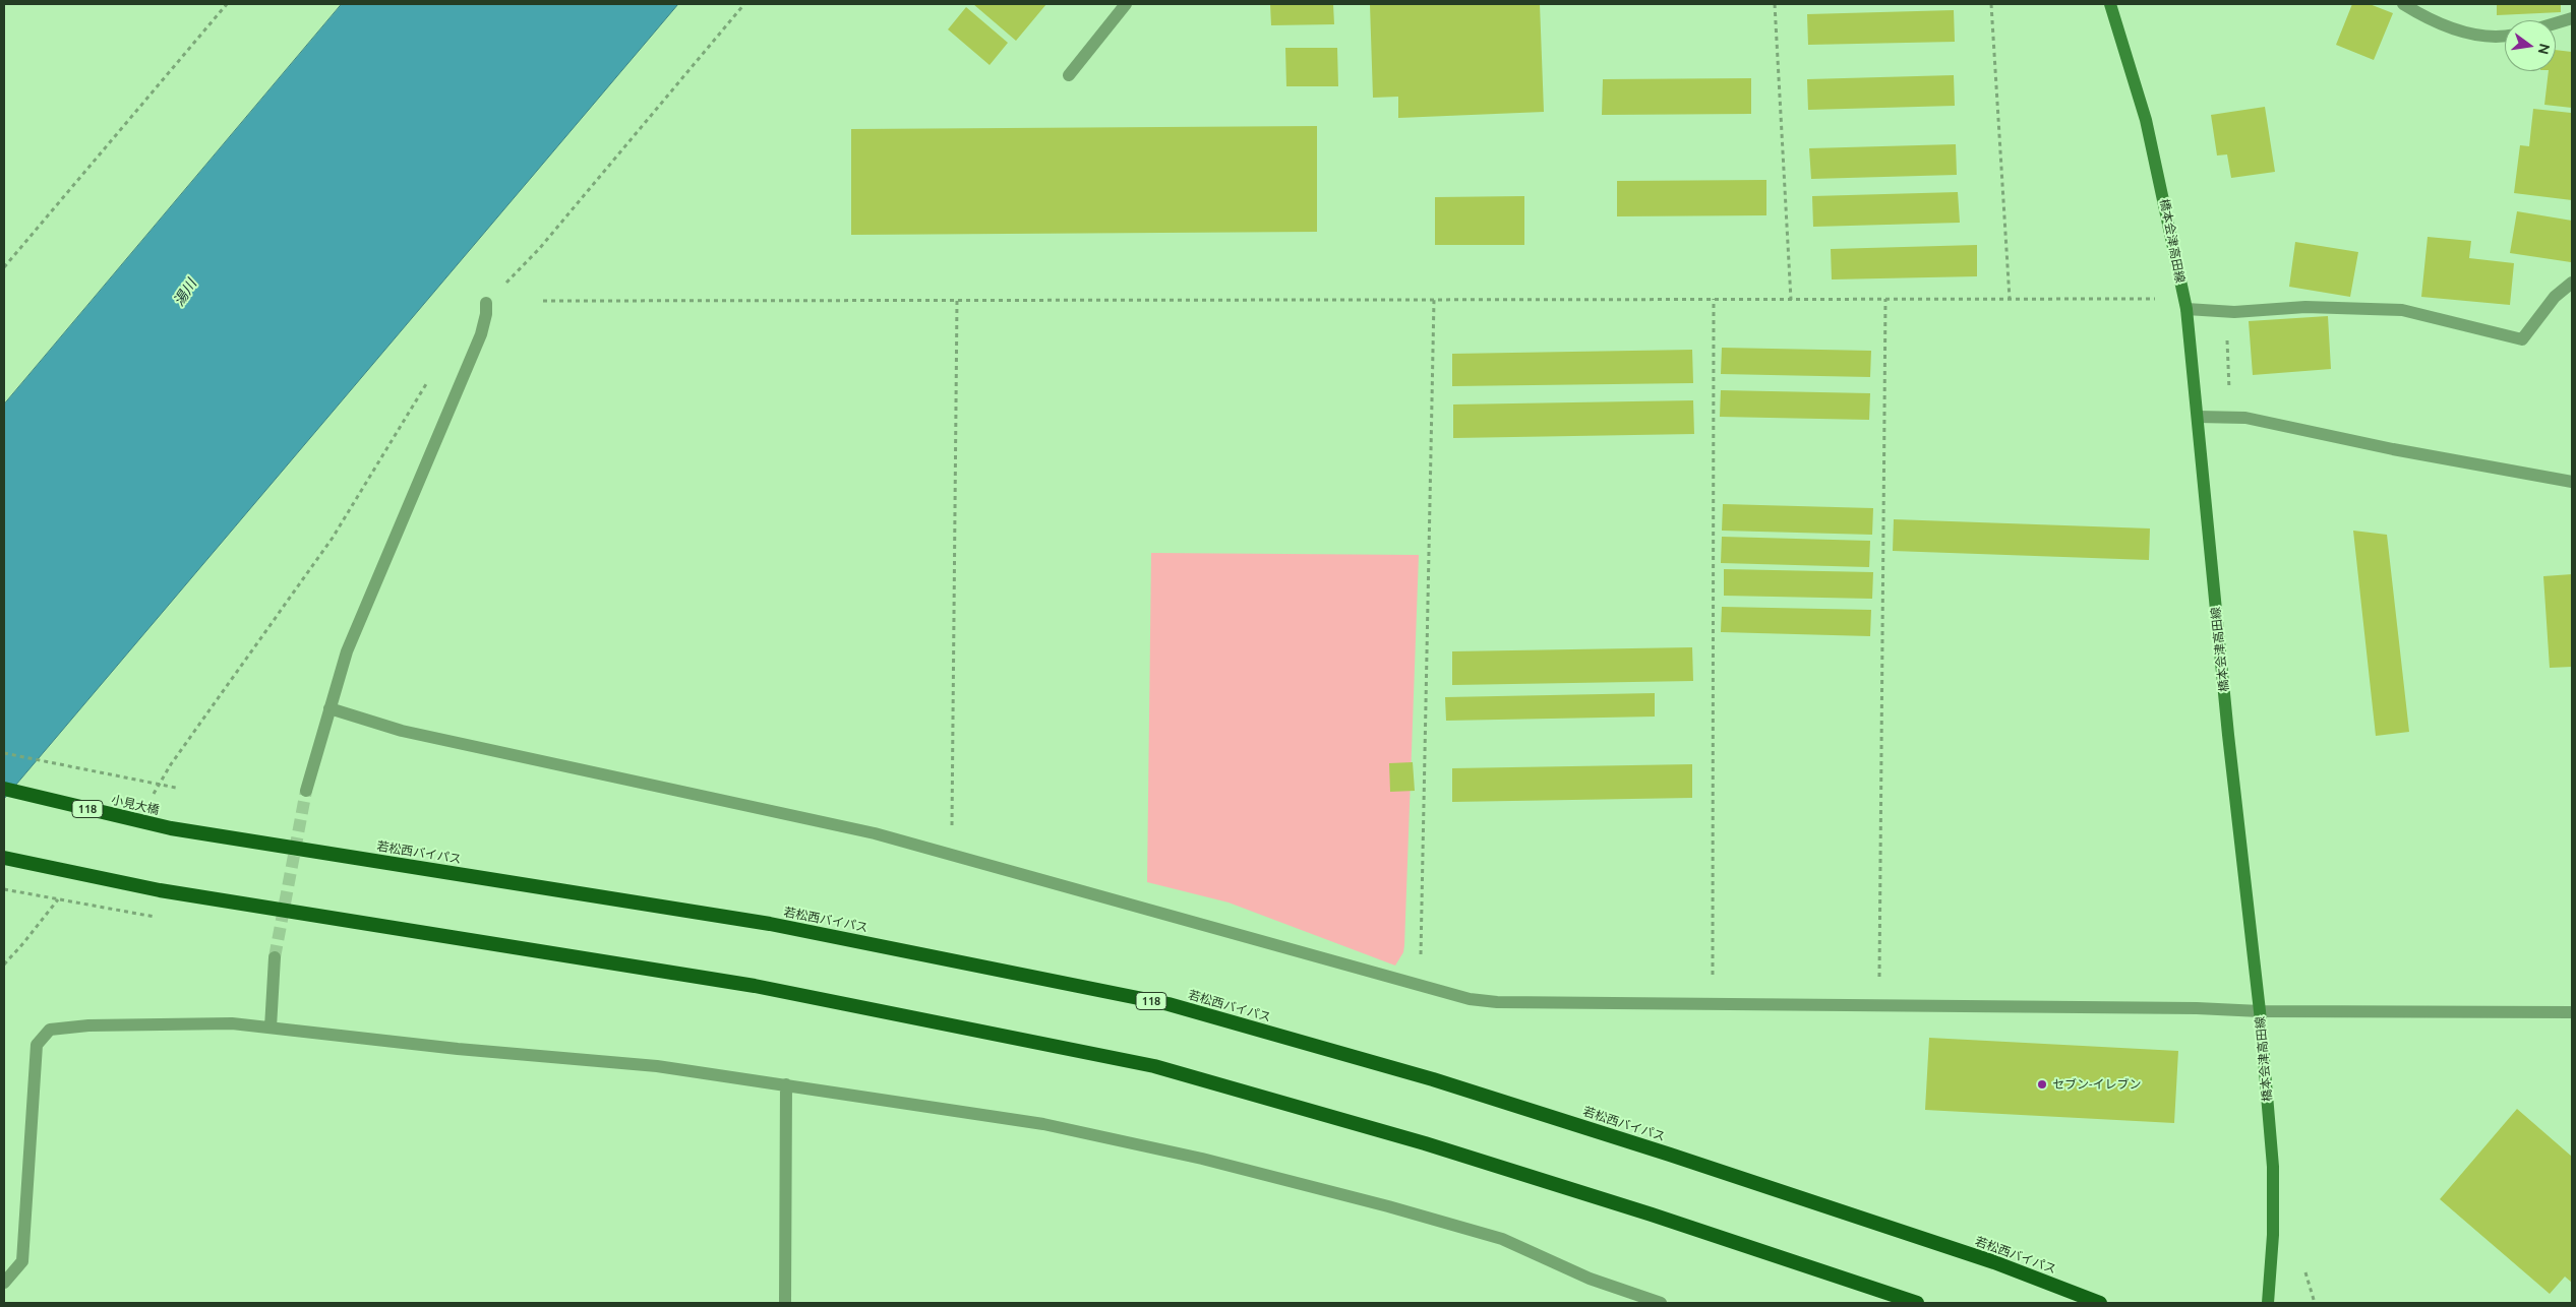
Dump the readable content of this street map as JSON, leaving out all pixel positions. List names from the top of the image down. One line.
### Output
{"streets":{"highway":["小見大橋","118","若松西バイパス"],"main road":["橋本会津高田線"]},"crossings":[["小見大橋","若松西バイパス"]],"water":["湯川"],"places":["セブン-イレブン"],"north":"right"}
